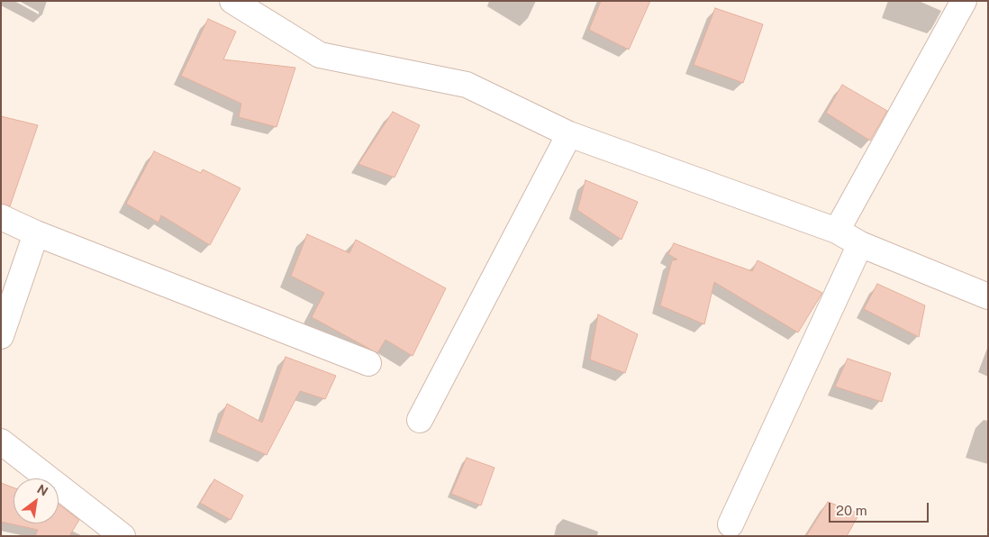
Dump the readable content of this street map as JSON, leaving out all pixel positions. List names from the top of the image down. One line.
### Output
{"scale_bar":"20 m","north":"top right"}
